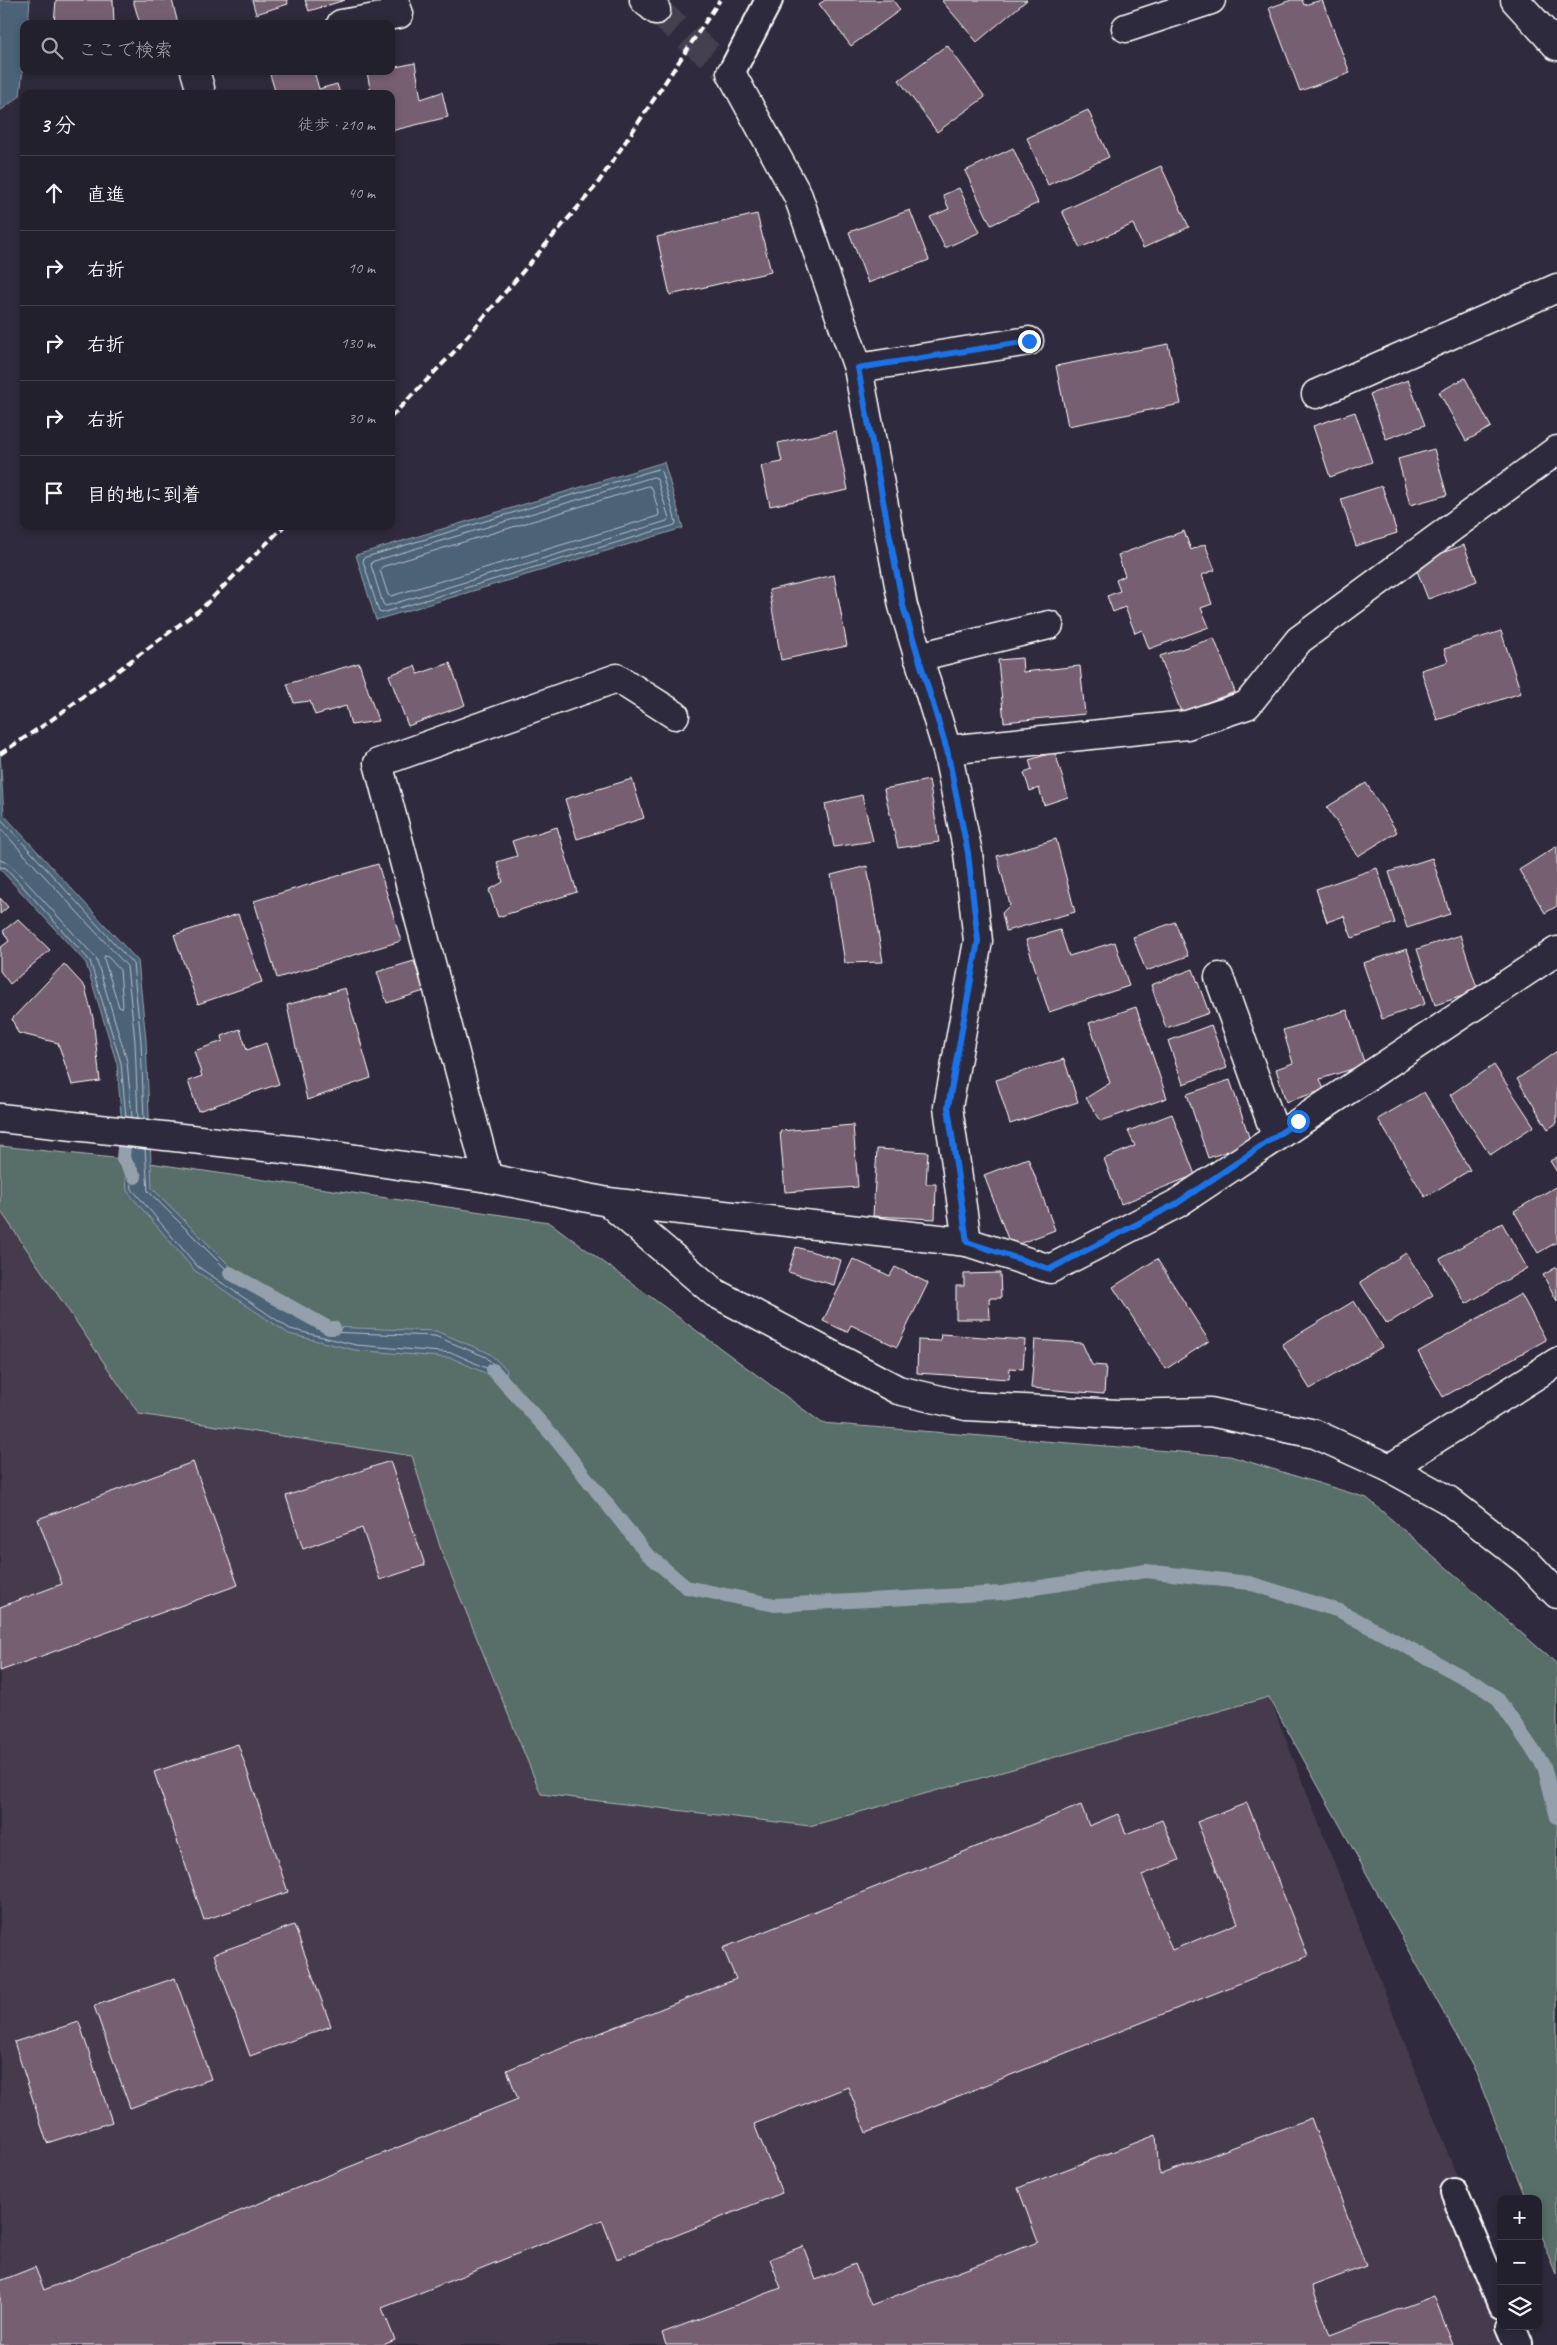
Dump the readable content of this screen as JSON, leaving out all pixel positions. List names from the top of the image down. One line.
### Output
{"page":{"search":"ここで検索","heading":["3 分","徒歩 · 210 m"],"list":[["直進","40 m"],["右折","10 m"],["右折","130 m"],["右折","30 m"],"目的地に到着"],"map_buttons":["+","−"]}}
